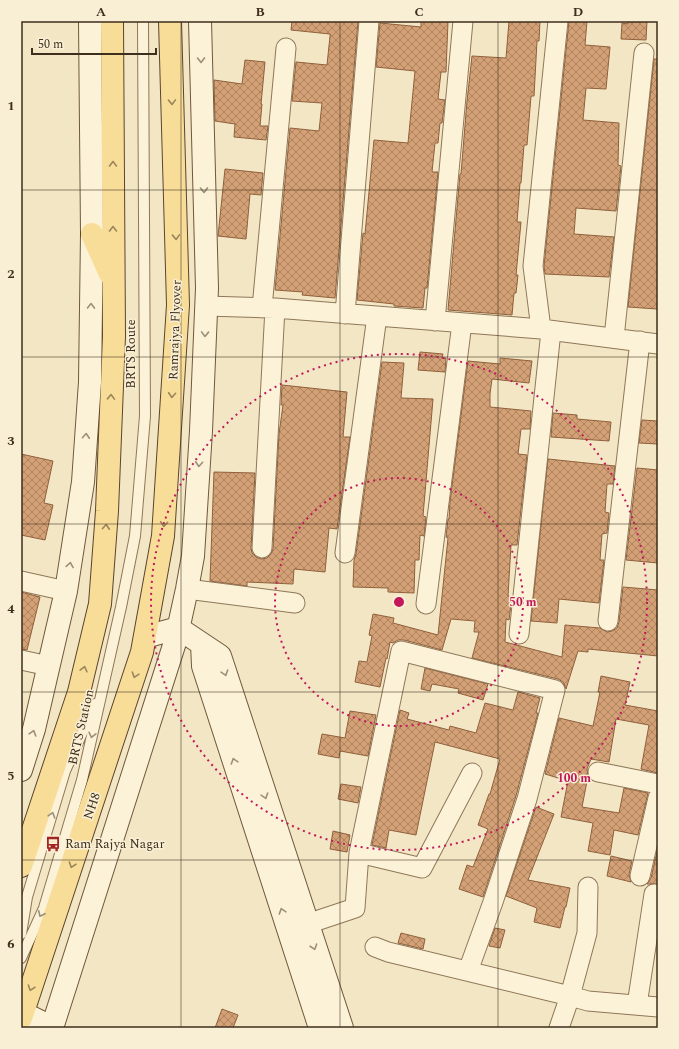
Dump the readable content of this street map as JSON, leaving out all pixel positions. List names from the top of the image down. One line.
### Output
{"streets":{"main road":["Ramrajya Flyover","NH8"],"lane":["BRTS Route","BRTS Station"]},"crossings":[["Ramrajya Flyover","NH8"],["BRTS Route","BRTS Station"]],"places":{"bus stop":["Ram Rajya Nagar"]},"scale_bar":"50 m","grid":{"columns":["A","B","C","D"],"rows":["1","2","3","4","5","6"]},"rings":["50 m","100 m"]}
